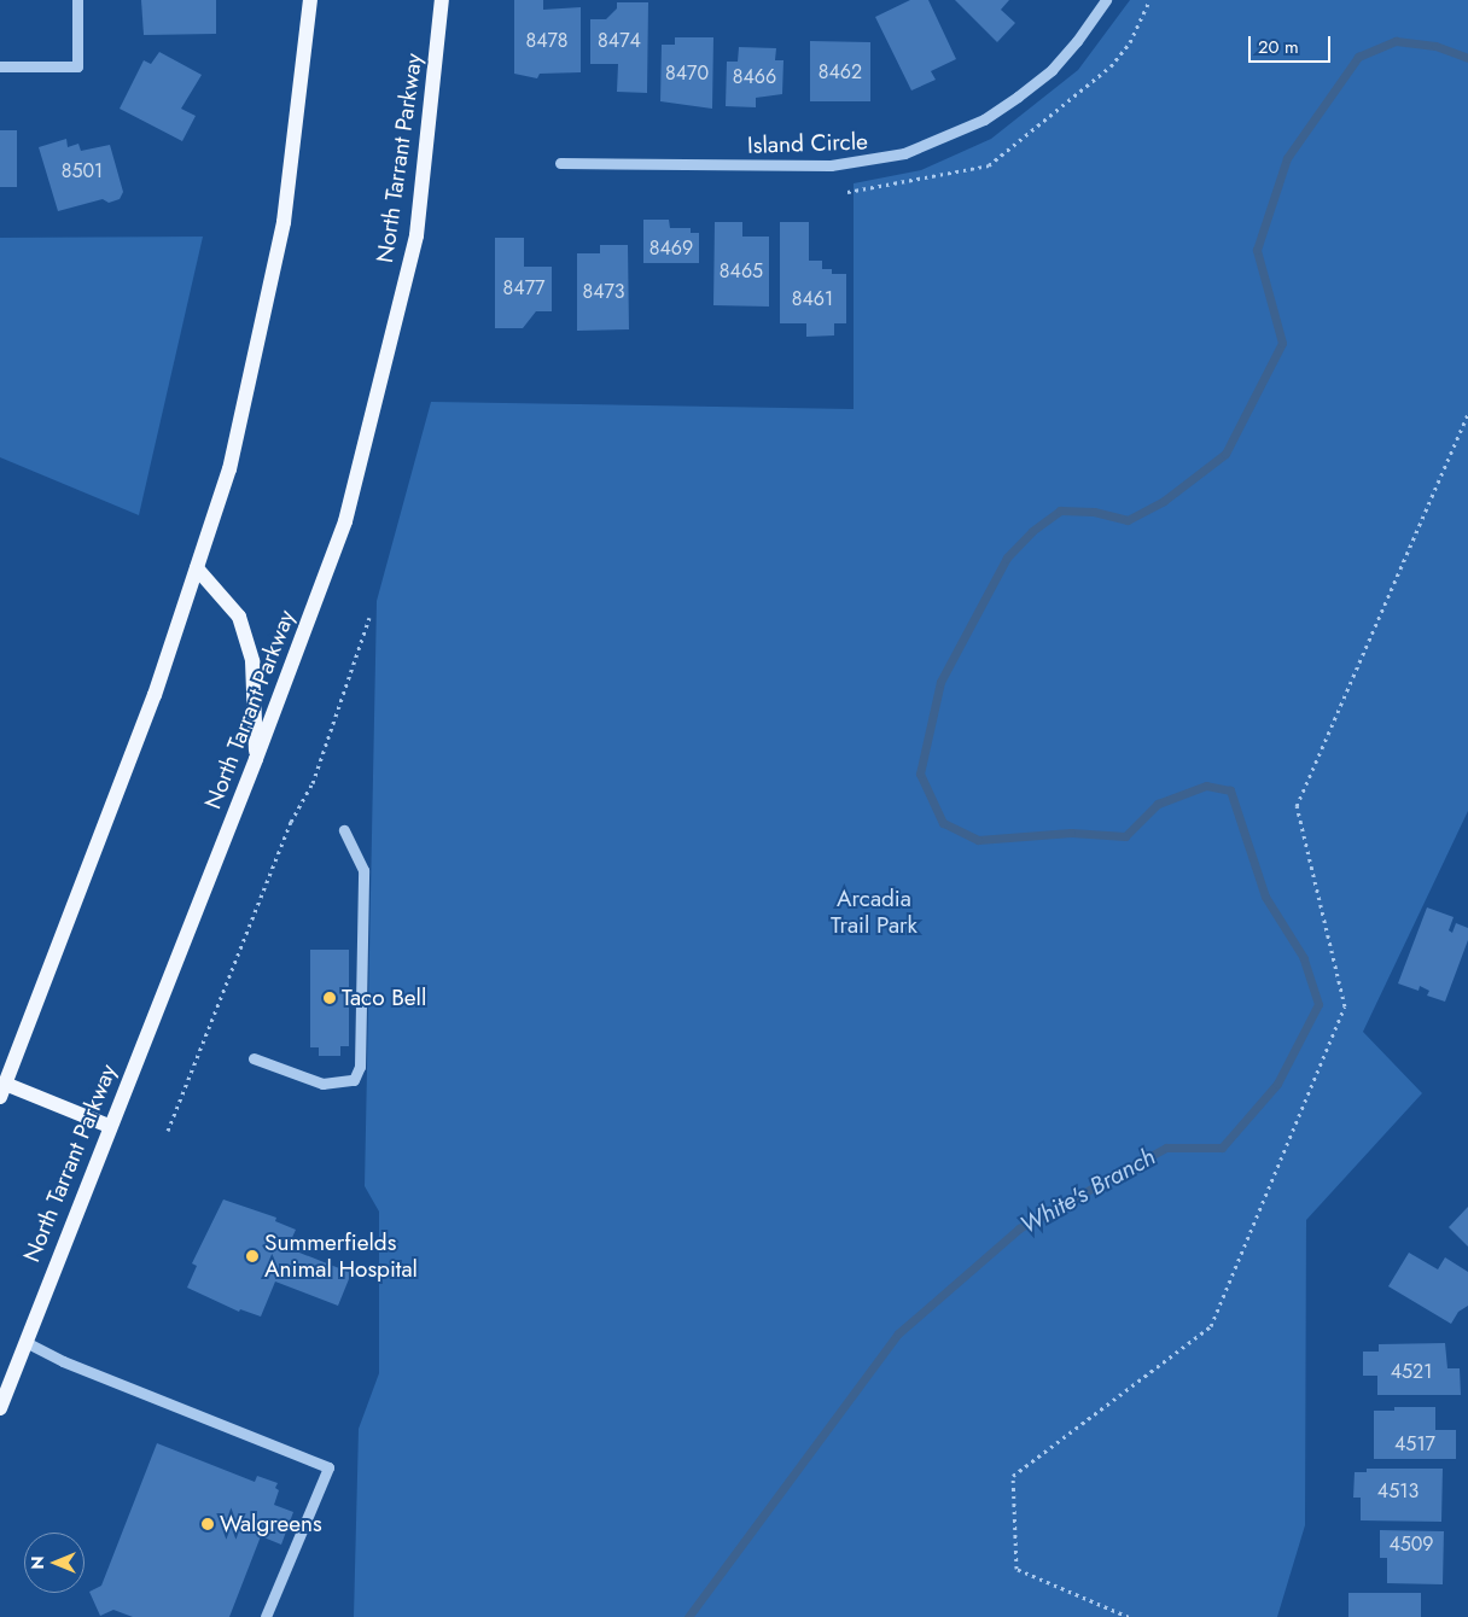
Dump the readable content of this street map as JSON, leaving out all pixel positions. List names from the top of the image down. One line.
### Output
{"streets":{"main road":["North Tarrant Parkway"],"street":["Island Circle"]},"water":["White's Branch"],"parks":["Arcadia Trail Park"],"places":["Taco Bell","Summerfields Animal Hospital","Walgreens"],"house_numbers":["8478","8474","8462","8470","8466","8501","8469","8465","8477","8473","8461","4521","4517","4513","4509"],"scale_bar":"20 m","north":"left"}
